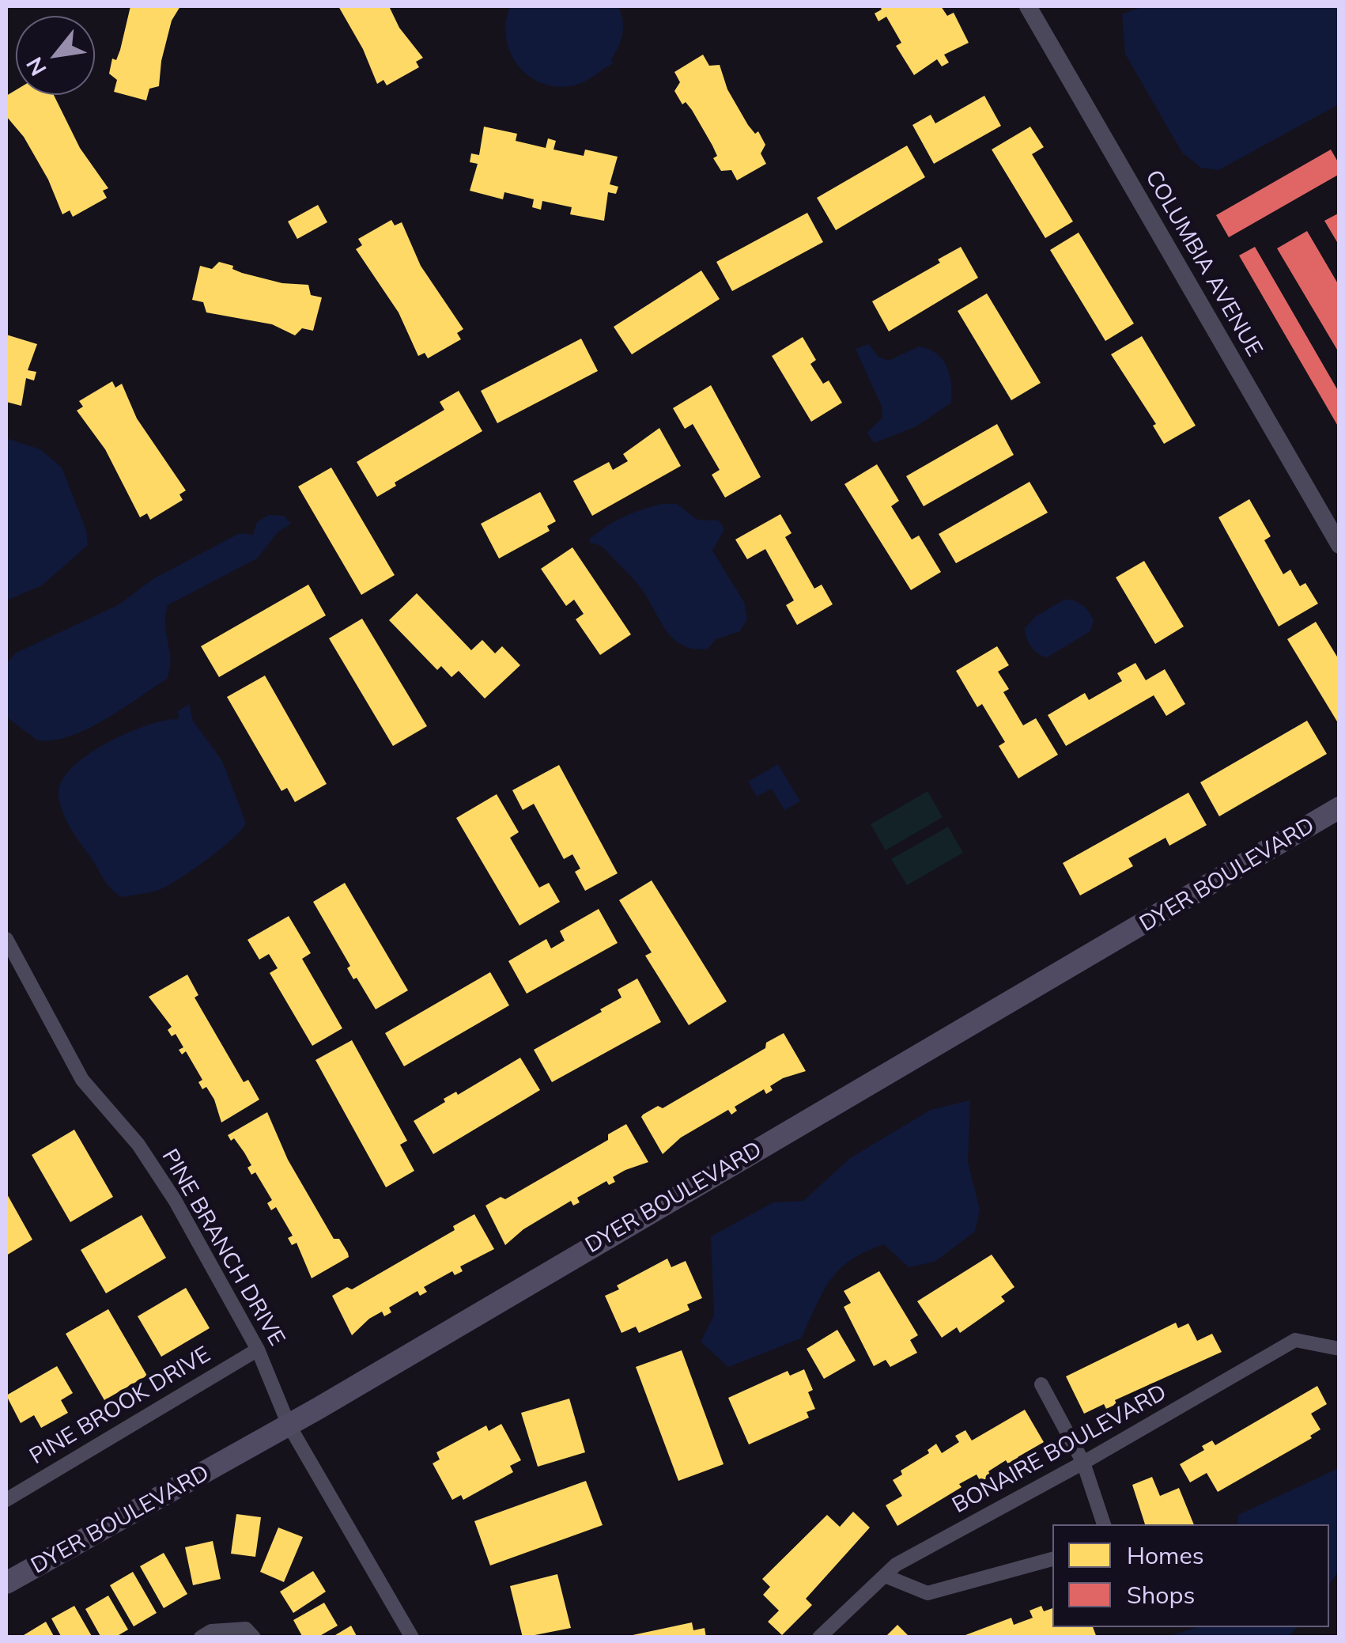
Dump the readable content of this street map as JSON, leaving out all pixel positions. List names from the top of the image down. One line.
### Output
{"streets":{"main road":["DYER BOULEVARD"],"street":["COLUMBIA AVENUE","PINE BRANCH DRIVE","PINE BROOK DRIVE","BONAIRE BOULEVARD"]},"crossings":[["DYER BOULEVARD","PINE BRANCH DRIVE"],["PINE BRANCH DRIVE","PINE BROOK DRIVE"]],"legend":["Homes","Shops"],"north":"bottom left"}
